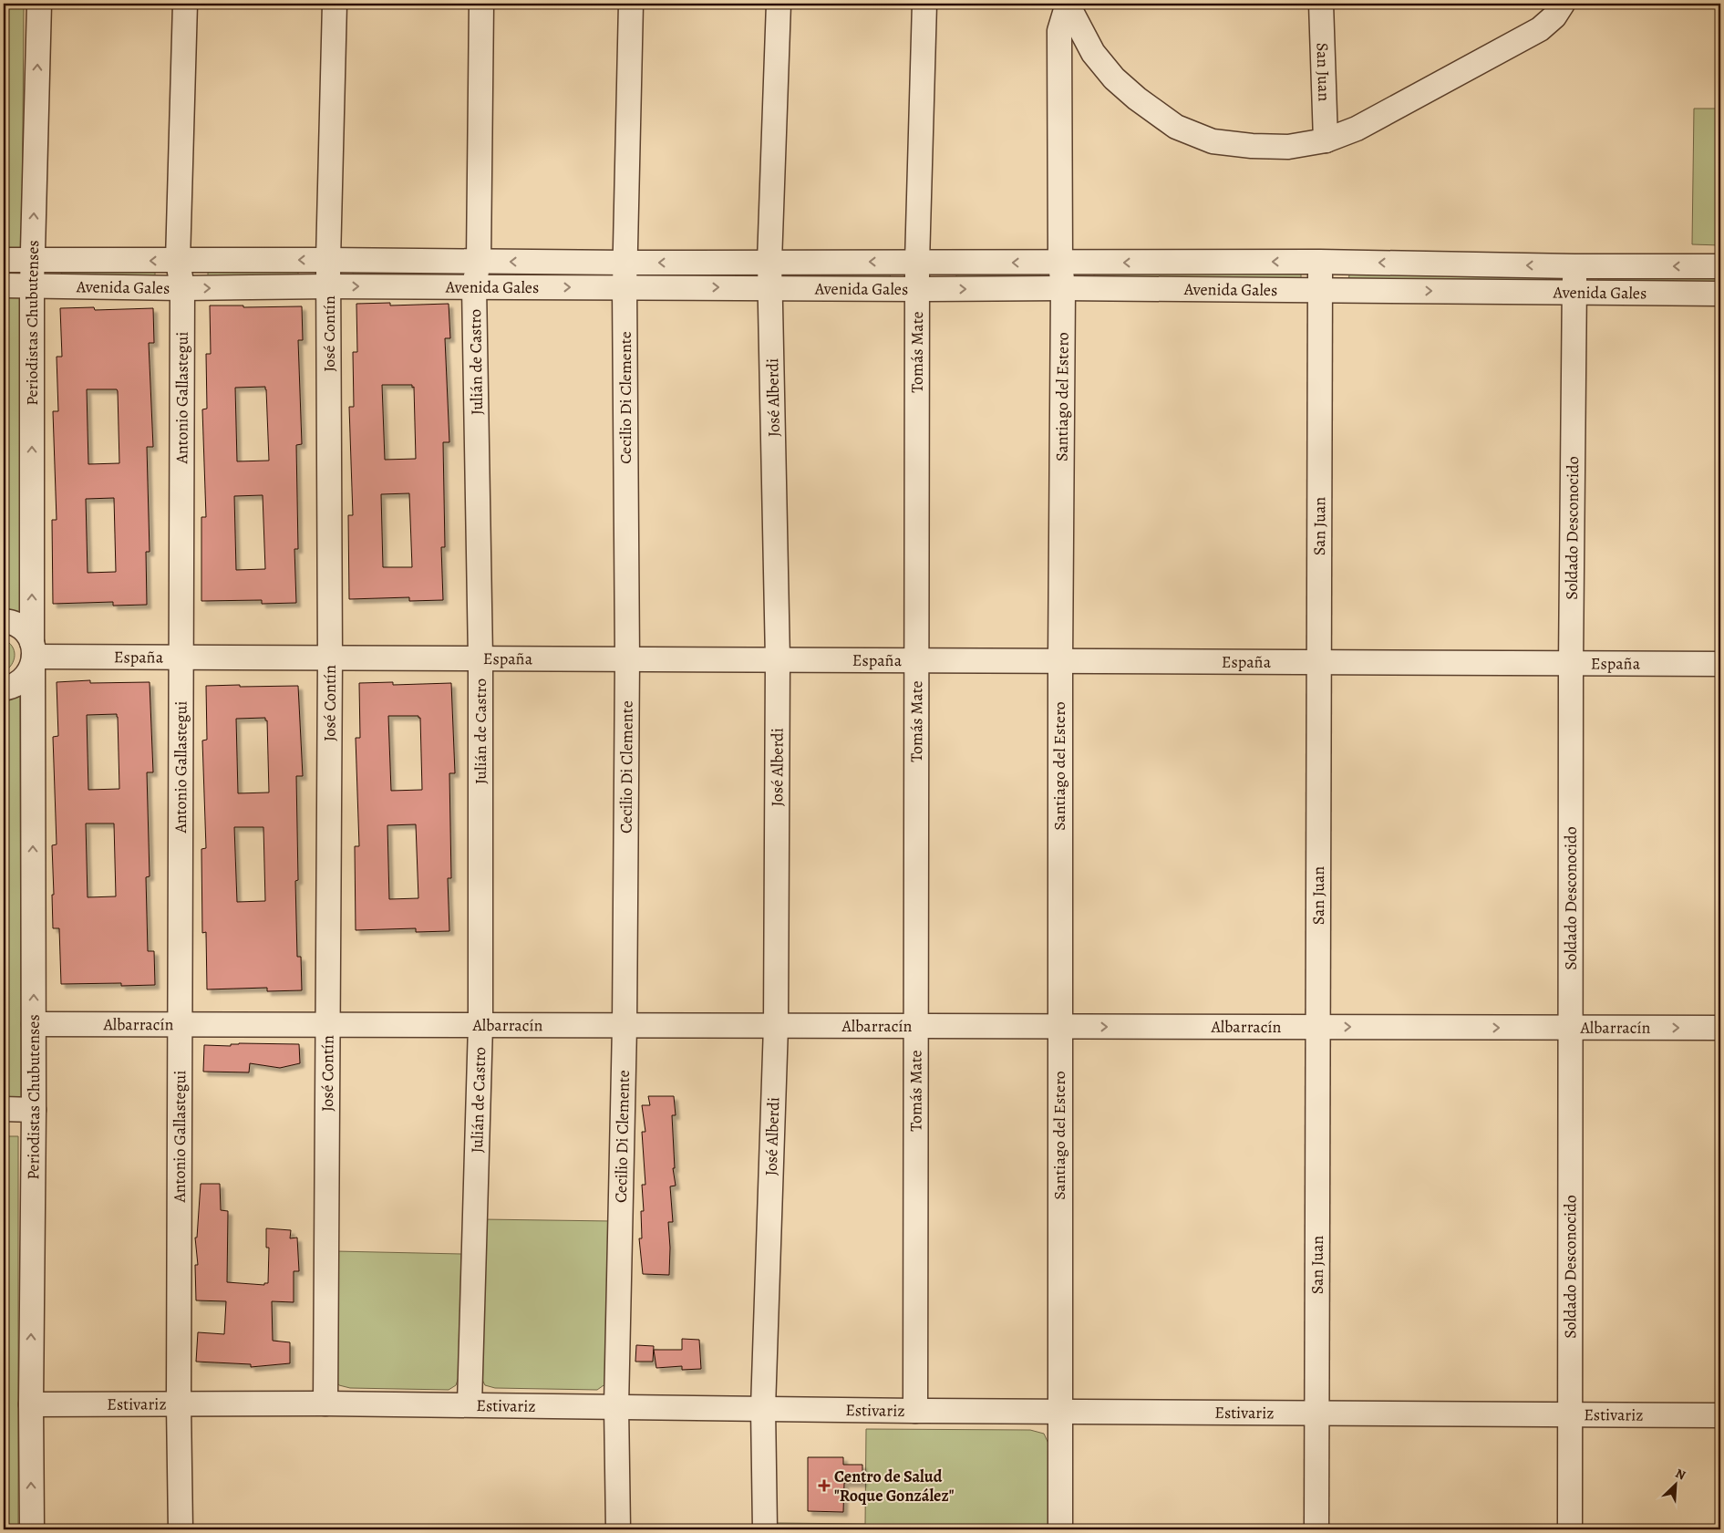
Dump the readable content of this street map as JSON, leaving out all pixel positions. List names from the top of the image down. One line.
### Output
{"streets":{"street":["San Juan","Avenida Gales","Periodistas Chubutenses","José Contín","Tomás Mate","Julián de Castro","Antonio Gallastegui","Santiago del Estero","Cecilio Di Clemente","José Alberdi","Soldado Desconocido","España","Albarracín","Estivariz"]},"crossings":[["San Juan","Avenida Gales"],["San Juan","España"],["San Juan","Albarracín"],["San Juan","Estivariz"],["Avenida Gales","Periodistas Chubutenses"],["Avenida Gales","José Contín"],["Avenida Gales","Tomás Mate"],["Avenida Gales","Julián de Castro"],["Avenida Gales","Antonio Gallastegui"],["Avenida Gales","Santiago del Estero"],["Avenida Gales","Cecilio Di Clemente"],["Avenida Gales","José Alberdi"],["Avenida Gales","Soldado Desconocido"],["Periodistas Chubutenses","España"],["Periodistas Chubutenses","Albarracín"],["Periodistas Chubutenses","Estivariz"],["José Contín","España"],["José Contín","Albarracín"],["José Contín","Estivariz"],["Tomás Mate","España"],["Tomás Mate","Albarracín"],["Tomás Mate","Estivariz"],["Julián de Castro","España"],["Julián de Castro","Albarracín"],["Julián de Castro","Estivariz"],["Antonio Gallastegui","España"],["Antonio Gallastegui","Albarracín"],["Antonio Gallastegui","Estivariz"],["Santiago del Estero","España"],["Santiago del Estero","Albarracín"],["Santiago del Estero","Estivariz"],["Cecilio Di Clemente","España"],["Cecilio Di Clemente","Albarracín"],["Cecilio Di Clemente","Estivariz"],["José Alberdi","España"],["José Alberdi","Albarracín"],["José Alberdi","Estivariz"],["Soldado Desconocido","España"],["Soldado Desconocido","Albarracín"],["Soldado Desconocido","Estivariz"]],"one_way":["Periodistas Chubutenses","Albarracín"],"places":{"health":["Centro de Salud \"Roque González\""]},"north":"top right"}
